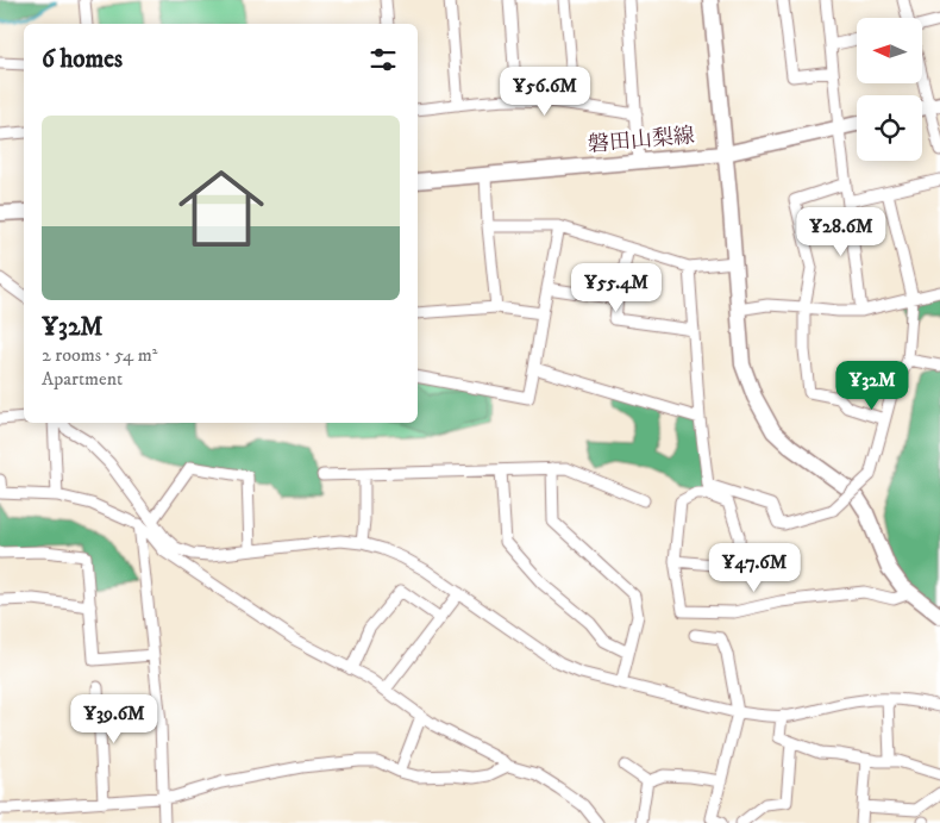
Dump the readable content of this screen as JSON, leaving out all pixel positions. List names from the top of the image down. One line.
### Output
{"streets":{"street":["磐田山梨線"]},"north":"left","page":{"heading":"6 homes","price":["¥56.6M","¥28.6M","¥55.4M","¥32M","¥47.6M","¥39.6M"],"list":[{"name":"¥32M","note":"2 rooms · 54 m² · Apartment"}]}}
